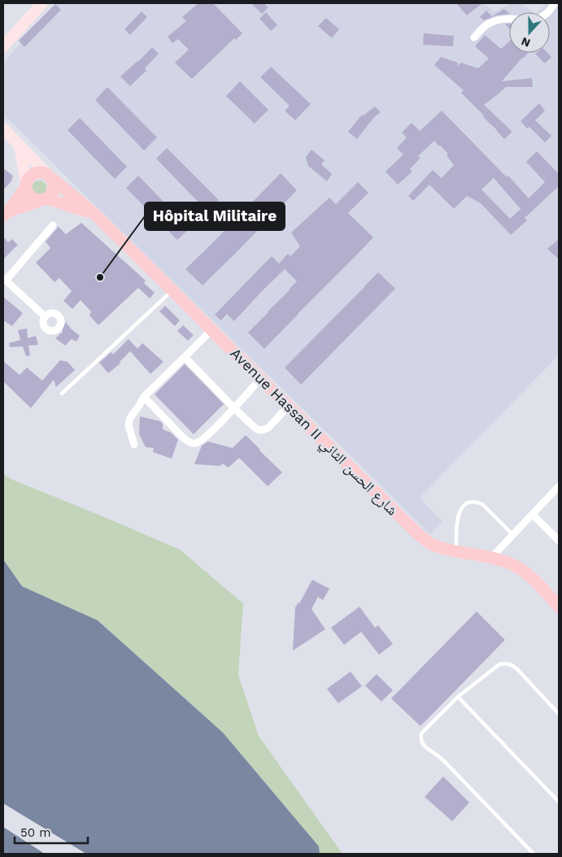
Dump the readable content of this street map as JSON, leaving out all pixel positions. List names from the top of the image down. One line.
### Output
{"streets":{"main road":["Avenue Hassan II شارع الحسن الثاني"]},"places":["Hôpital Militaire"],"scale_bar":"50 m","north":"bottom"}
